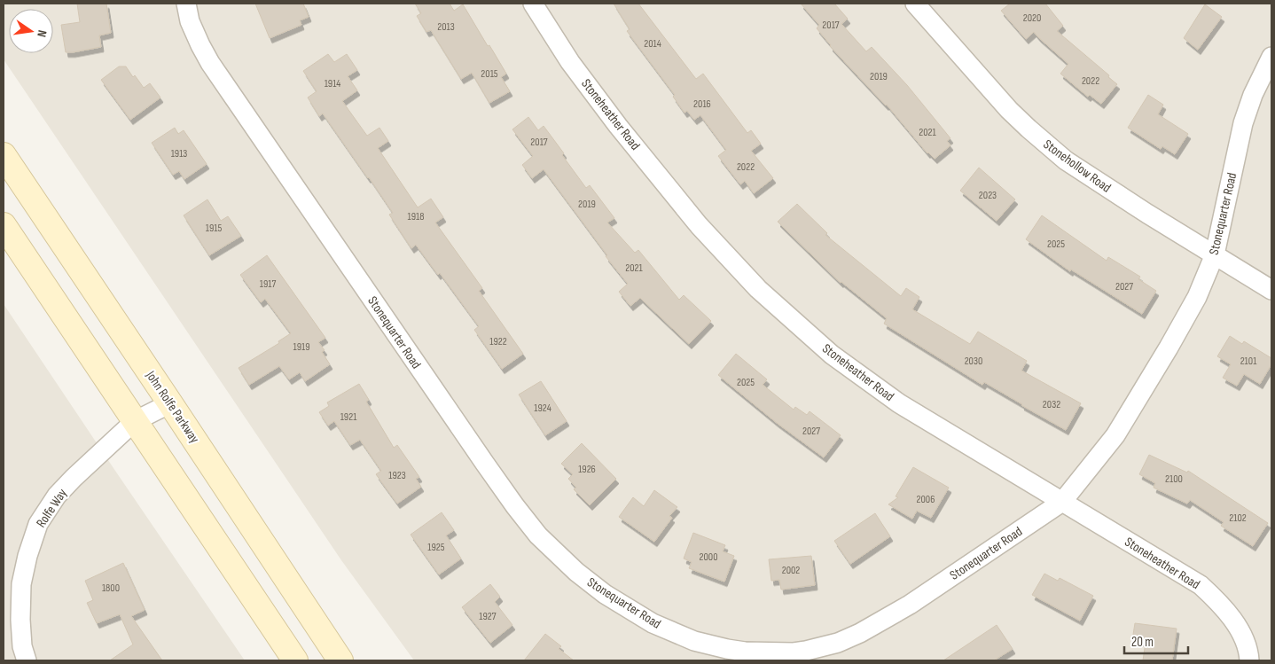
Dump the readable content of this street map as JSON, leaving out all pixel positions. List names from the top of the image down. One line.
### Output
{"streets":{"main road":["John Rolfe Parkway"],"street":["Stoneheather Road","Stonehollow Road","Stonequarter Road","Rolfe Way"]},"crossings":[["Stoneheather Road","Stonequarter Road"],["Stonehollow Road","Stonequarter Road"],["John Rolfe Parkway","Rolfe Way"]],"house_numbers":["2020","2017","2013","2014","2015","2019","2022","1914","2016","2021","2017","1913","2022","2023","2019","1918","1915","2025","2021","1917","2027","1922","1919","2030","2101","2025","2032","1924","1921","2027","1926","1923","2100","2006","2102","1925","2000","2002","1800","1927"],"scale_bar":"20 m","north":"right"}
